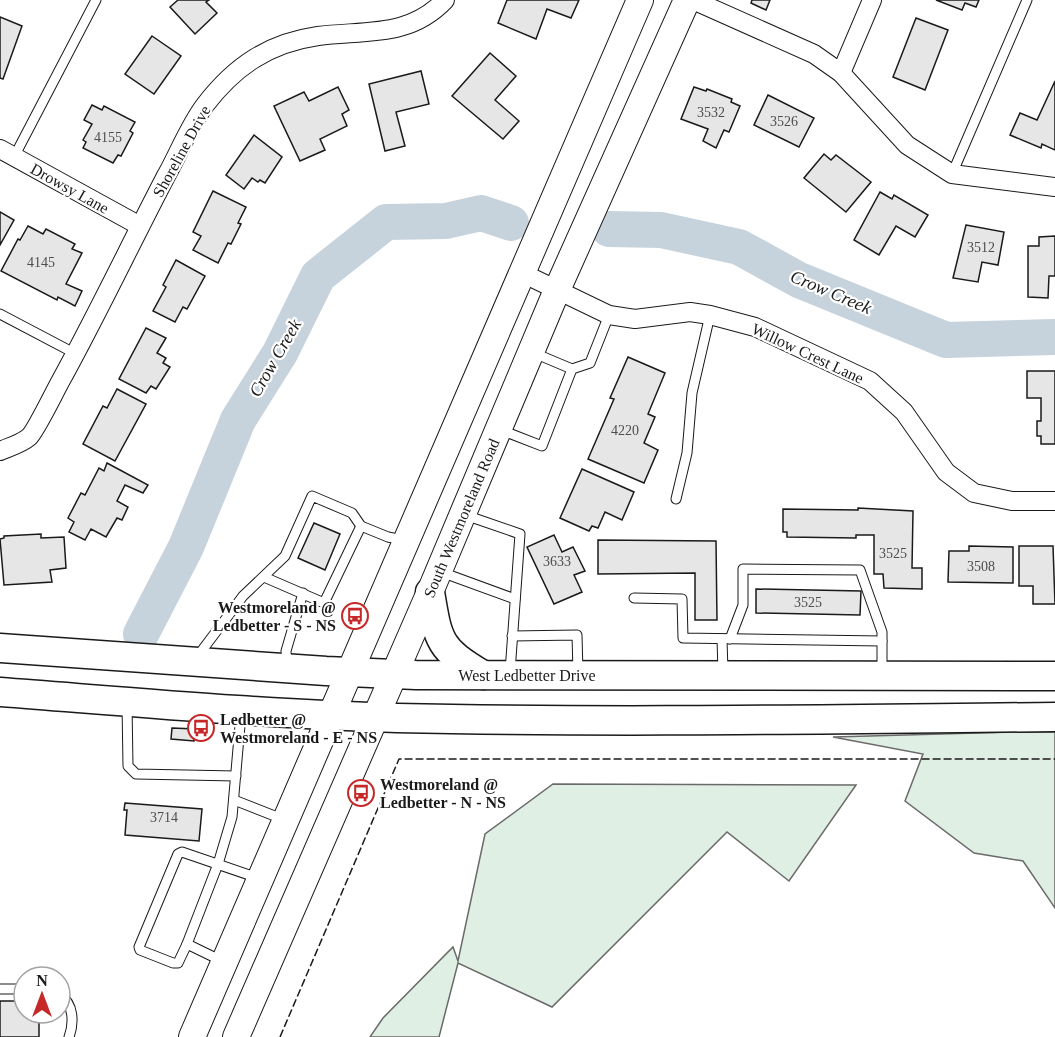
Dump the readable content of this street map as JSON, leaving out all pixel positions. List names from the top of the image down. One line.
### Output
{"streets":{"main road":["South Westmoreland Road","West Ledbetter Drive"],"street":["Shoreline Drive","Drowsy Lane","Willow Crest Lane"]},"crossings":[["Shoreline Drive","Drowsy Lane"],["Willow Crest Lane","South Westmoreland Road"],["South Westmoreland Road","West Ledbetter Drive"]],"water":["Crow Creek"],"places":{"bus stop":["Westmoreland @ Ledbetter - S - NS","Ledbetter @ Westmoreland - E - NS","Westmoreland @ Ledbetter - N - NS"]},"house_numbers":["3532","3526","4155","3512","4145","4220","3525","3633","3508","3525","3714"],"north":"top"}
